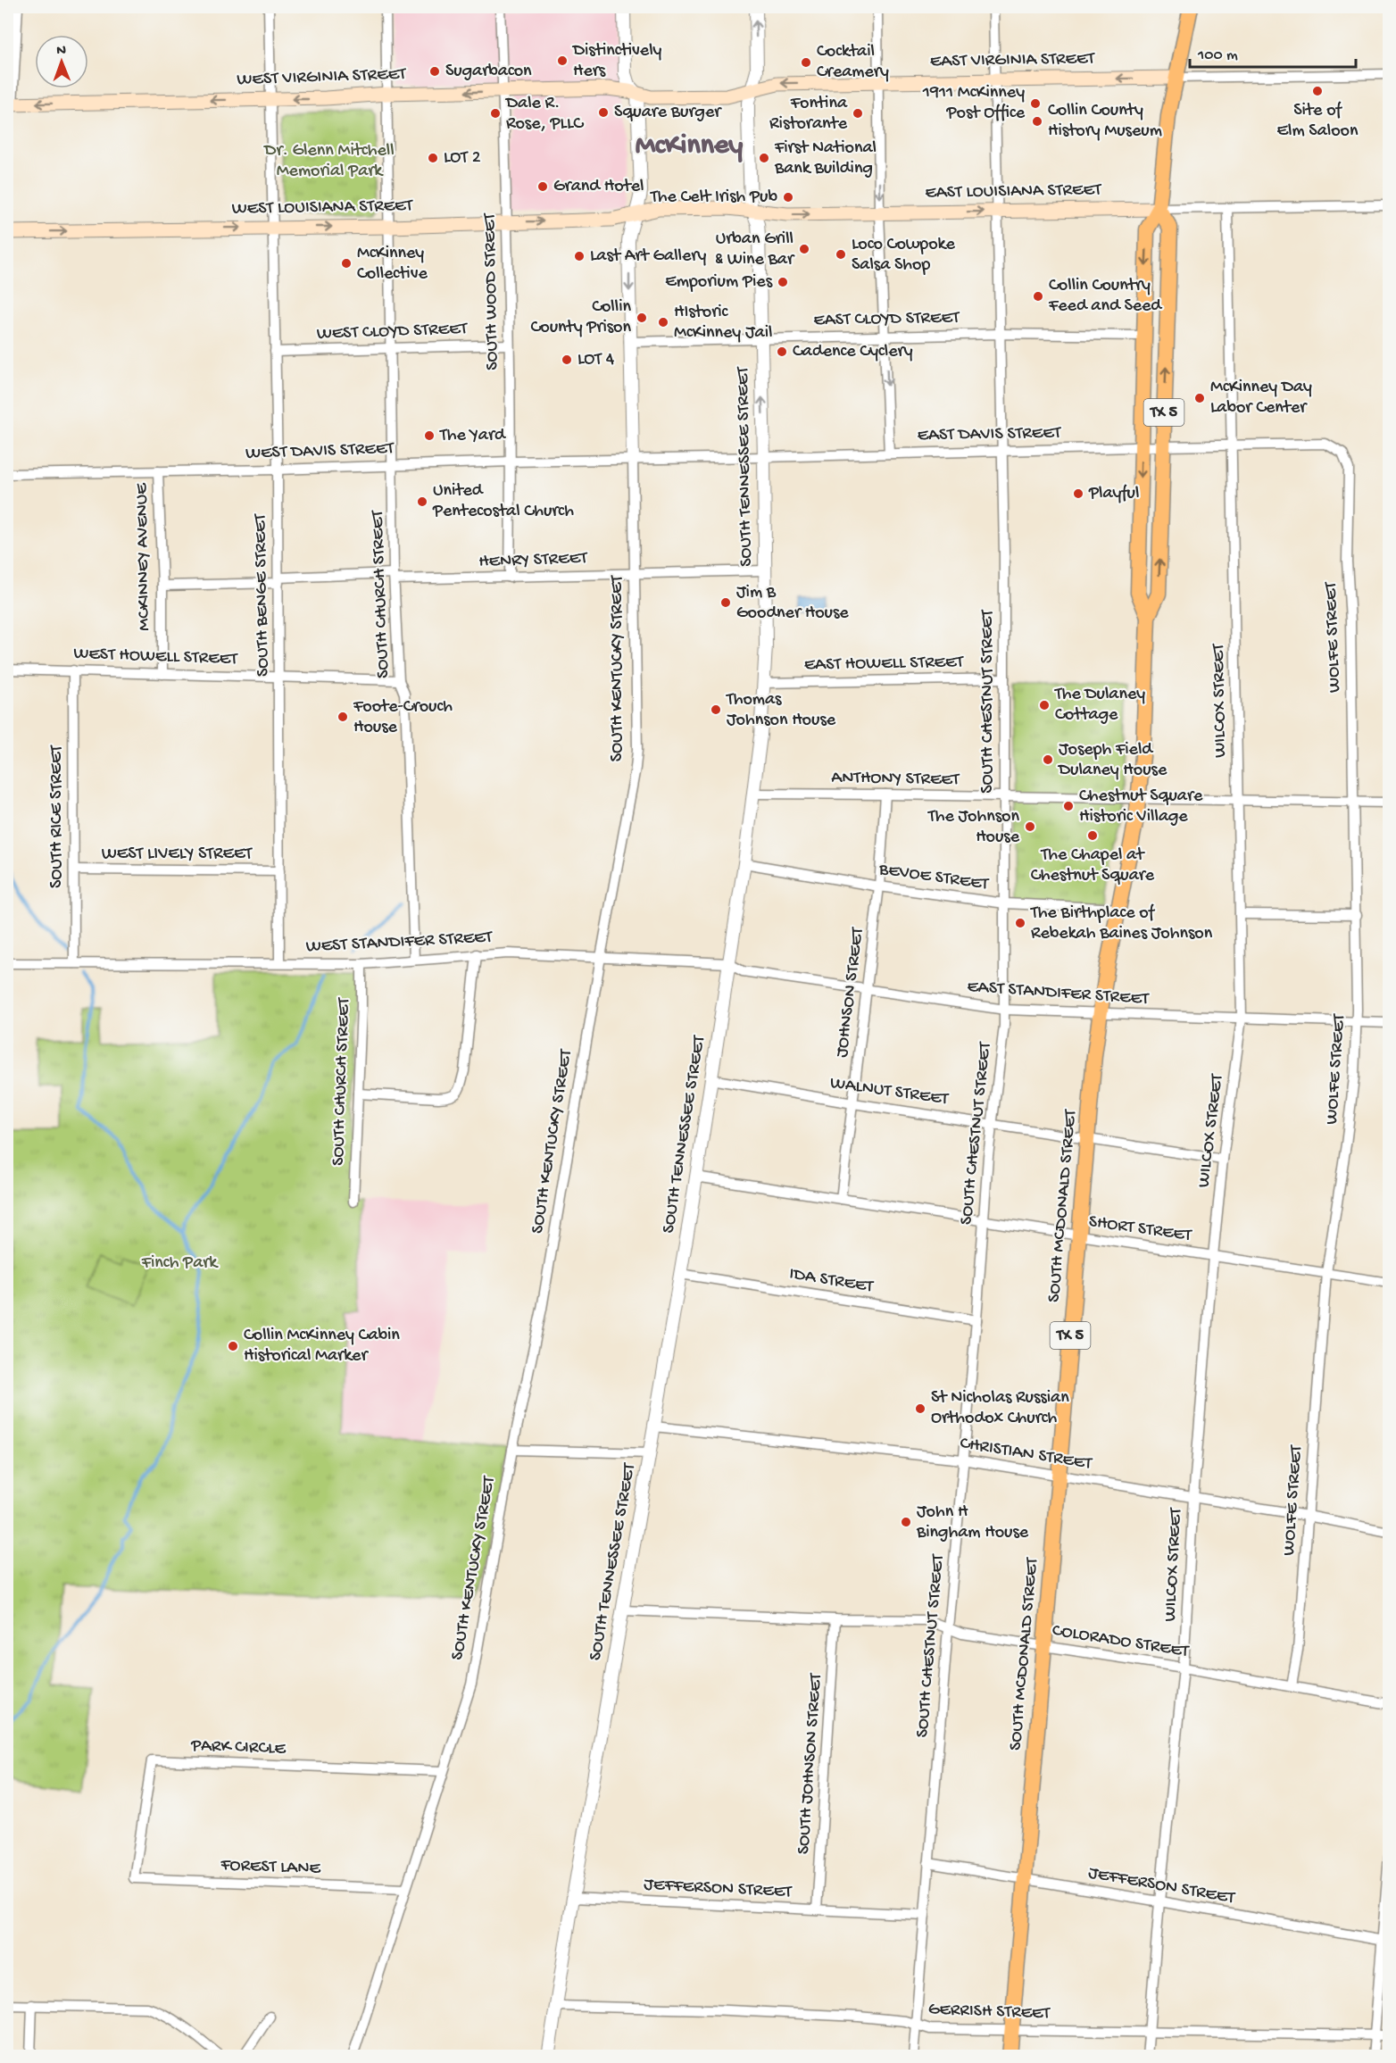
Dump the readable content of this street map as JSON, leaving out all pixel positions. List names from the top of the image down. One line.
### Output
{"streets":{"main road":["EAST VIRGINIA STREET","WEST VIRGINIA STREET","EAST LOUISIANA STREET","WEST LOUISIANA STREET","TX 5","SOUTH MCDONALD STREET"],"street":["SOUTH WOOD STREET","EAST CLOYD STREET","WEST CLOYD STREET","EAST DAVIS STREET","WEST DAVIS STREET","SOUTH TENNESSEE STREET","MCKINNEY AVENUE","HENRY STREET","SOUTH CHURCH STREET","SOUTH BENGE STREET","WOLFE STREET","WEST HOWELL STREET","EAST HOWELL STREET","SOUTH KENTUCKY STREET","WILCOX STREET","SOUTH CHESTNUT STREET","ANTHONY STREET","SOUTH RICE STREET","WEST LIVELY STREET","BEVOE STREET","WEST STANDIFER STREET","JOHNSON STREET","EAST STANDIFER STREET","WALNUT STREET","SHORT STREET","IDA STREET","CHRISTIAN STREET","COLORADO STREET","PARK CIRCLE","SOUTH JOHNSON STREET","FOREST LANE","JEFFERSON STREET","GERRISH STREET"]},"crossings":[["EAST VIRGINIA STREET","WEST VIRGINIA STREET"],["EAST VIRGINIA STREET","TX 5"],["EAST VIRGINIA STREET","SOUTH TENNESSEE STREET"],["EAST VIRGINIA STREET","SOUTH KENTUCKY STREET"],["EAST VIRGINIA STREET","SOUTH CHESTNUT STREET"],["WEST VIRGINIA STREET","SOUTH WOOD STREET"],["WEST VIRGINIA STREET","SOUTH CHURCH STREET"],["WEST VIRGINIA STREET","SOUTH BENGE STREET"],["WEST VIRGINIA STREET","SOUTH KENTUCKY STREET"],["EAST LOUISIANA STREET","WEST LOUISIANA STREET"],["EAST LOUISIANA STREET","TX 5"],["EAST LOUISIANA STREET","SOUTH TENNESSEE STREET"],["EAST LOUISIANA STREET","SOUTH KENTUCKY STREET"],["EAST LOUISIANA STREET","WILCOX STREET"],["EAST LOUISIANA STREET","SOUTH CHESTNUT STREET"],["EAST LOUISIANA STREET","SOUTH MCDONALD STREET"],["WEST LOUISIANA STREET","SOUTH WOOD STREET"],["WEST LOUISIANA STREET","SOUTH CHURCH STREET"],["WEST LOUISIANA STREET","SOUTH BENGE STREET"],["WEST LOUISIANA STREET","SOUTH KENTUCKY STREET"],["SOUTH WOOD STREET","WEST CLOYD STREET"],["SOUTH WOOD STREET","WEST DAVIS STREET"],["SOUTH WOOD STREET","HENRY STREET"],["EAST CLOYD STREET","SOUTH TENNESSEE STREET"],["EAST CLOYD STREET","SOUTH KENTUCKY STREET"],["EAST CLOYD STREET","SOUTH CHESTNUT STREET"],["EAST CLOYD STREET","SOUTH MCDONALD STREET"],["WEST CLOYD STREET","SOUTH CHURCH STREET"],["WEST CLOYD STREET","SOUTH BENGE STREET"],["TX 5","SOUTH MCDONALD STREET"],["EAST DAVIS STREET","WEST DAVIS STREET"],["EAST DAVIS STREET","SOUTH TENNESSEE STREET"],["EAST DAVIS STREET","WOLFE STREET"],["EAST DAVIS STREET","SOUTH KENTUCKY STREET"],["EAST DAVIS STREET","WILCOX STREET"],["EAST DAVIS STREET","SOUTH CHESTNUT STREET"],["EAST DAVIS STREET","SOUTH MCDONALD STREET"],["WEST DAVIS STREET","MCKINNEY AVENUE"],["WEST DAVIS STREET","SOUTH CHURCH STREET"],["WEST DAVIS STREET","SOUTH BENGE STREET"],["WEST DAVIS STREET","SOUTH KENTUCKY STREET"],["SOUTH TENNESSEE STREET","HENRY STREET"],["SOUTH TENNESSEE STREET","EAST HOWELL STREET"],["SOUTH TENNESSEE STREET","ANTHONY STREET"],["SOUTH TENNESSEE STREET","BEVOE STREET"],["SOUTH TENNESSEE STREET","WEST STANDIFER STREET"],["SOUTH TENNESSEE STREET","EAST STANDIFER STREET"],["SOUTH TENNESSEE STREET","WALNUT STREET"],["SOUTH TENNESSEE STREET","SHORT STREET"],["SOUTH TENNESSEE STREET","IDA STREET"],["SOUTH TENNESSEE STREET","CHRISTIAN STREET"],["SOUTH TENNESSEE STREET","COLORADO STREET"],["SOUTH TENNESSEE STREET","JEFFERSON STREET"],["SOUTH TENNESSEE STREET","GERRISH STREET"],["MCKINNEY AVENUE","WEST HOWELL STREET"],["HENRY STREET","SOUTH CHURCH STREET"],["HENRY STREET","SOUTH KENTUCKY STREET"],["SOUTH CHURCH STREET","WEST HOWELL STREET"],["SOUTH CHURCH STREET","WEST STANDIFER STREET"],["SOUTH BENGE STREET","WEST HOWELL STREET"],["SOUTH BENGE STREET","WEST LIVELY STREET"],["SOUTH BENGE STREET","WEST STANDIFER STREET"],["WOLFE STREET","ANTHONY STREET"],["WOLFE STREET","EAST STANDIFER STREET"],["WOLFE STREET","SHORT STREET"],["WOLFE STREET","CHRISTIAN STREET"],["WOLFE STREET","COLORADO STREET"],["WEST HOWELL STREET","SOUTH RICE STREET"],["EAST HOWELL STREET","SOUTH CHESTNUT STREET"],["SOUTH KENTUCKY STREET","WEST STANDIFER STREET"],["SOUTH KENTUCKY STREET","PARK CIRCLE"],["SOUTH KENTUCKY STREET","FOREST LANE"],["WILCOX STREET","ANTHONY STREET"],["WILCOX STREET","EAST STANDIFER STREET"],["WILCOX STREET","WALNUT STREET"],["WILCOX STREET","SHORT STREET"],["WILCOX STREET","CHRISTIAN STREET"],["WILCOX STREET","COLORADO STREET"],["WILCOX STREET","JEFFERSON STREET"],["WILCOX STREET","GERRISH STREET"],["SOUTH CHESTNUT STREET","ANTHONY STREET"],["SOUTH CHESTNUT STREET","BEVOE STREET"],["SOUTH CHESTNUT STREET","EAST STANDIFER STREET"],["SOUTH CHESTNUT STREET","WALNUT STREET"],["SOUTH CHESTNUT STREET","SHORT STREET"],["SOUTH CHESTNUT STREET","IDA STREET"],["SOUTH CHESTNUT STREET","CHRISTIAN STREET"],["SOUTH CHESTNUT STREET","COLORADO STREET"],["SOUTH CHESTNUT STREET","JEFFERSON STREET"],["SOUTH CHESTNUT STREET","GERRISH STREET"],["ANTHONY STREET","SOUTH MCDONALD STREET"],["SOUTH RICE STREET","WEST LIVELY STREET"],["SOUTH RICE STREET","WEST STANDIFER STREET"],["BEVOE STREET","JOHNSON STREET"],["BEVOE STREET","SOUTH MCDONALD STREET"],["WEST STANDIFER STREET","EAST STANDIFER STREET"],["JOHNSON STREET","EAST STANDIFER STREET"],["JOHNSON STREET","WALNUT STREET"],["EAST STANDIFER STREET","SOUTH MCDONALD STREET"],["WALNUT STREET","SOUTH MCDONALD STREET"],["SOUTH MCDONALD STREET","SHORT STREET"],["SOUTH MCDONALD STREET","CHRISTIAN STREET"],["SOUTH MCDONALD STREET","COLORADO STREET"],["SOUTH MCDONALD STREET","JEFFERSON STREET"],["SOUTH MCDONALD STREET","GERRISH STREET"],["COLORADO STREET","SOUTH JOHNSON STREET"],["PARK CIRCLE","FOREST LANE"],["SOUTH JOHNSON STREET","JEFFERSON STREET"]],"one_way":["EAST VIRGINIA STREET","WEST VIRGINIA STREET","WEST LOUISIANA STREET"],"districts":["McKinney"],"parks":["Dr. Glenn Mitchell Memorial Park","Finch Park"],"places":["Distinctively Hers","Cocktail Creamery","Sugarbacon","Site of Elm Saloon","1911 McKinney Post Office","Square Burger","Dale R. Rose, PLLC","Fontina Ristorante","Collin County History Museum","LOT 2","First National Bank Building","Grand Hotel","The Celt Irish Pub","Urban Grill & Wine Bar","Loco Cowpoke Salsa Shop","Last Art Gallery","McKinney Collective","Emporium Pies","Collin Country Feed and Seed","Collin County Prison","HIstoric McKinney Jail","Cadence Cyclery","LOT 4","McKinney Day Labor Center","The Yard","Playful","United Pentecostal Church","Jim B Goodner House","The Dulaney Cottage","Thomas Johnson House","Foote-Crouch House","Joseph Field Dulaney House","Chestnut Square Historic Village","The Johnson House","The Chapel at Chestnut Square","The Birthplace of Rebekah Baines Johnson","Collin McKinney Cabin Historical Marker","St Nicholas Russian Orthodox Church","John H Bingham House"],"scale_bar":"100 m","north":"top"}
